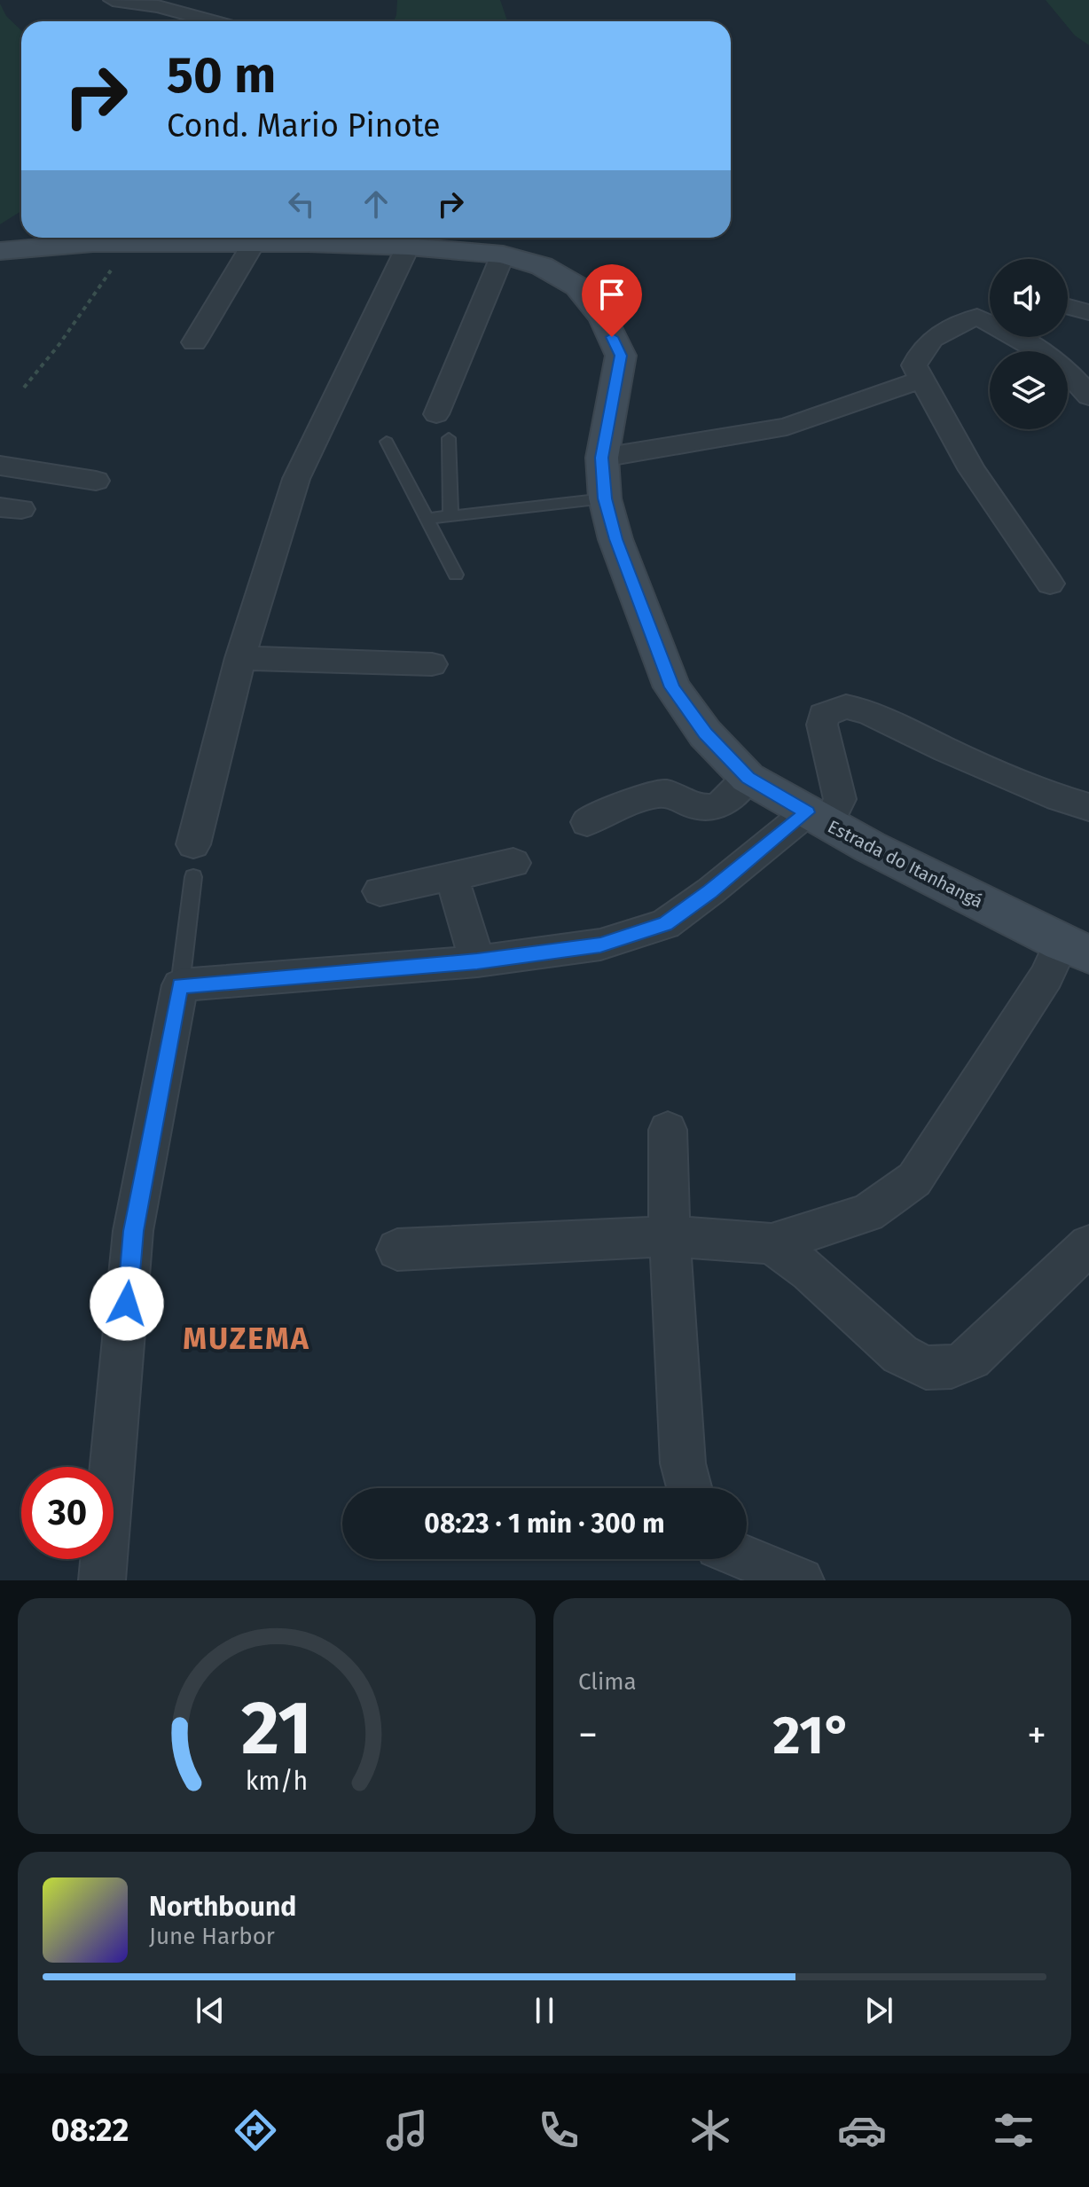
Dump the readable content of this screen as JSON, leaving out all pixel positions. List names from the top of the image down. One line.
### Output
{"streets":{"street":["Estrada do Itanhangá"]},"districts":["MUZEMA"],"page":{"turn":["50 m","Cond. Mario Pinote"],"limit":"30","trip":"08:23 · 1 min · 300 m","tile":"Clima","heat":["−","21°","+"],"song":["Northbound","June Harbor"],"tabs":"08:22","gauge":["21","km/h"]}}
